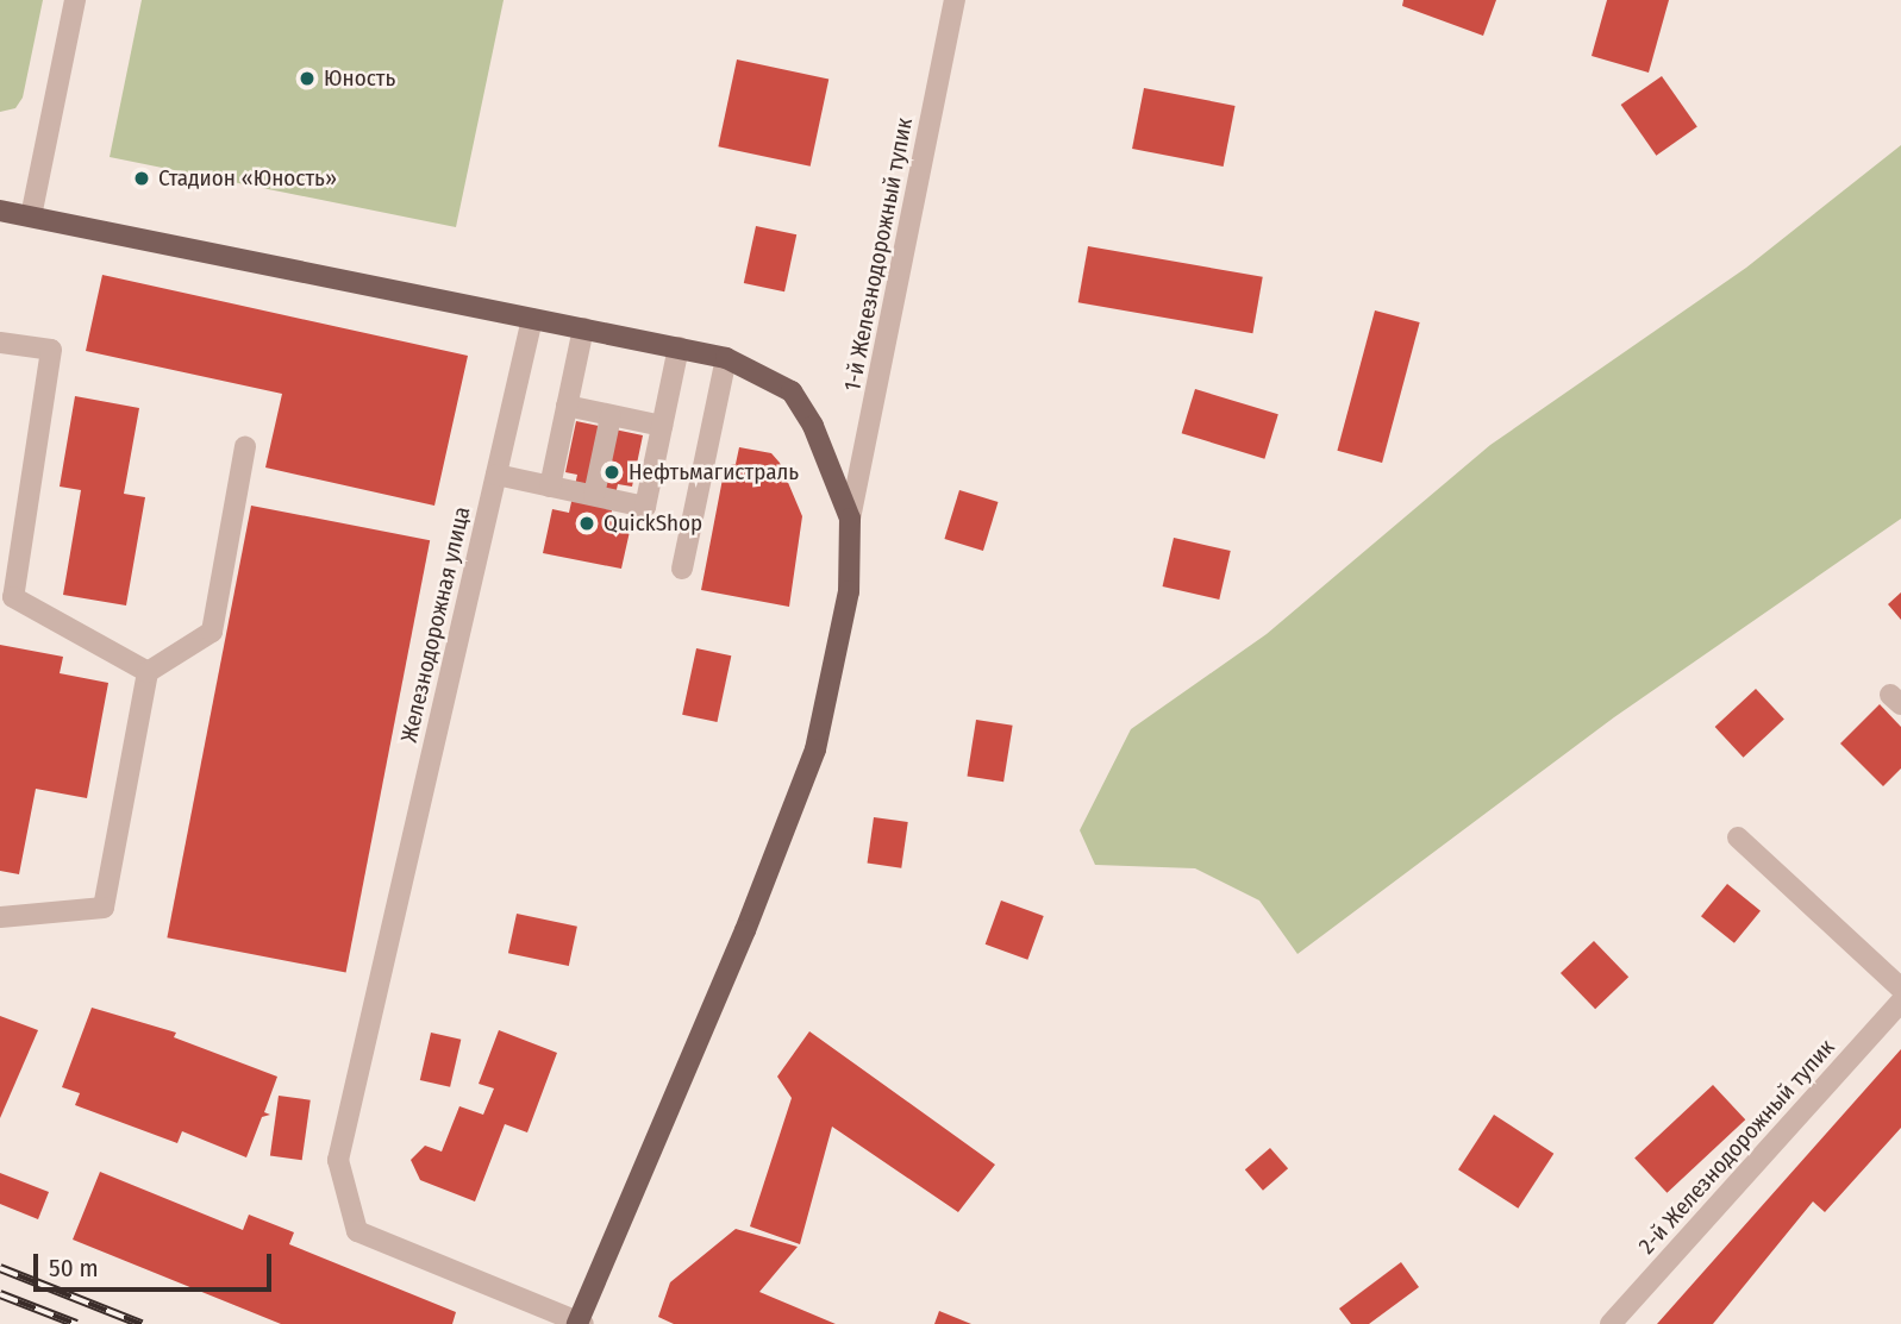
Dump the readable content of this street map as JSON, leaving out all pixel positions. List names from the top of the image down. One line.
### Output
{"streets":{"street":["1-й Железнодорожный тупик","Железнодорожная улица","2-й Железнодорожный тупик"]},"places":["Юность","Стадион «Юность»","Нефтьмагистраль","QuickShop"],"scale_bar":"50 m"}
